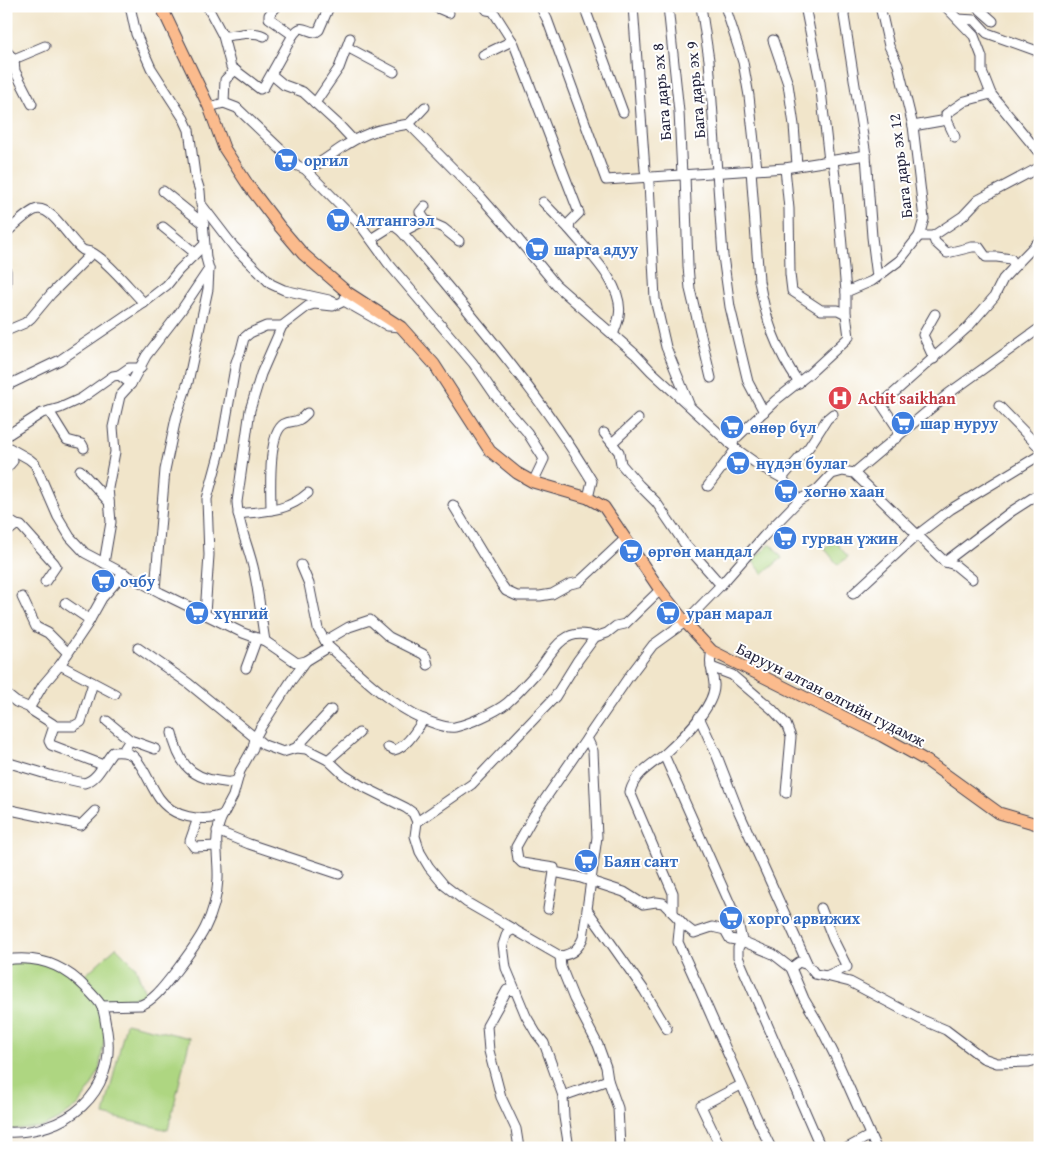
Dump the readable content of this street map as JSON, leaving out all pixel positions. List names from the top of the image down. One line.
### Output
{"streets":{"main road":["Баруун алтан өлгийн гудамж"],"street":["Бага дарь эх 9","Бага дарь эх 8","Бага дарь эх 12"]},"places":{"supermarket":["оргил","Алтангээл","шарга адуу","шар нуруу","өнөр бүл","нүдэн булаг","хөгнө хаан","гурван үжин","өргөн мандал","очбу","хүнгий","уран марал","Баян сант","хорго арвижих"],"hospital":["Achit saikhan"]}}
